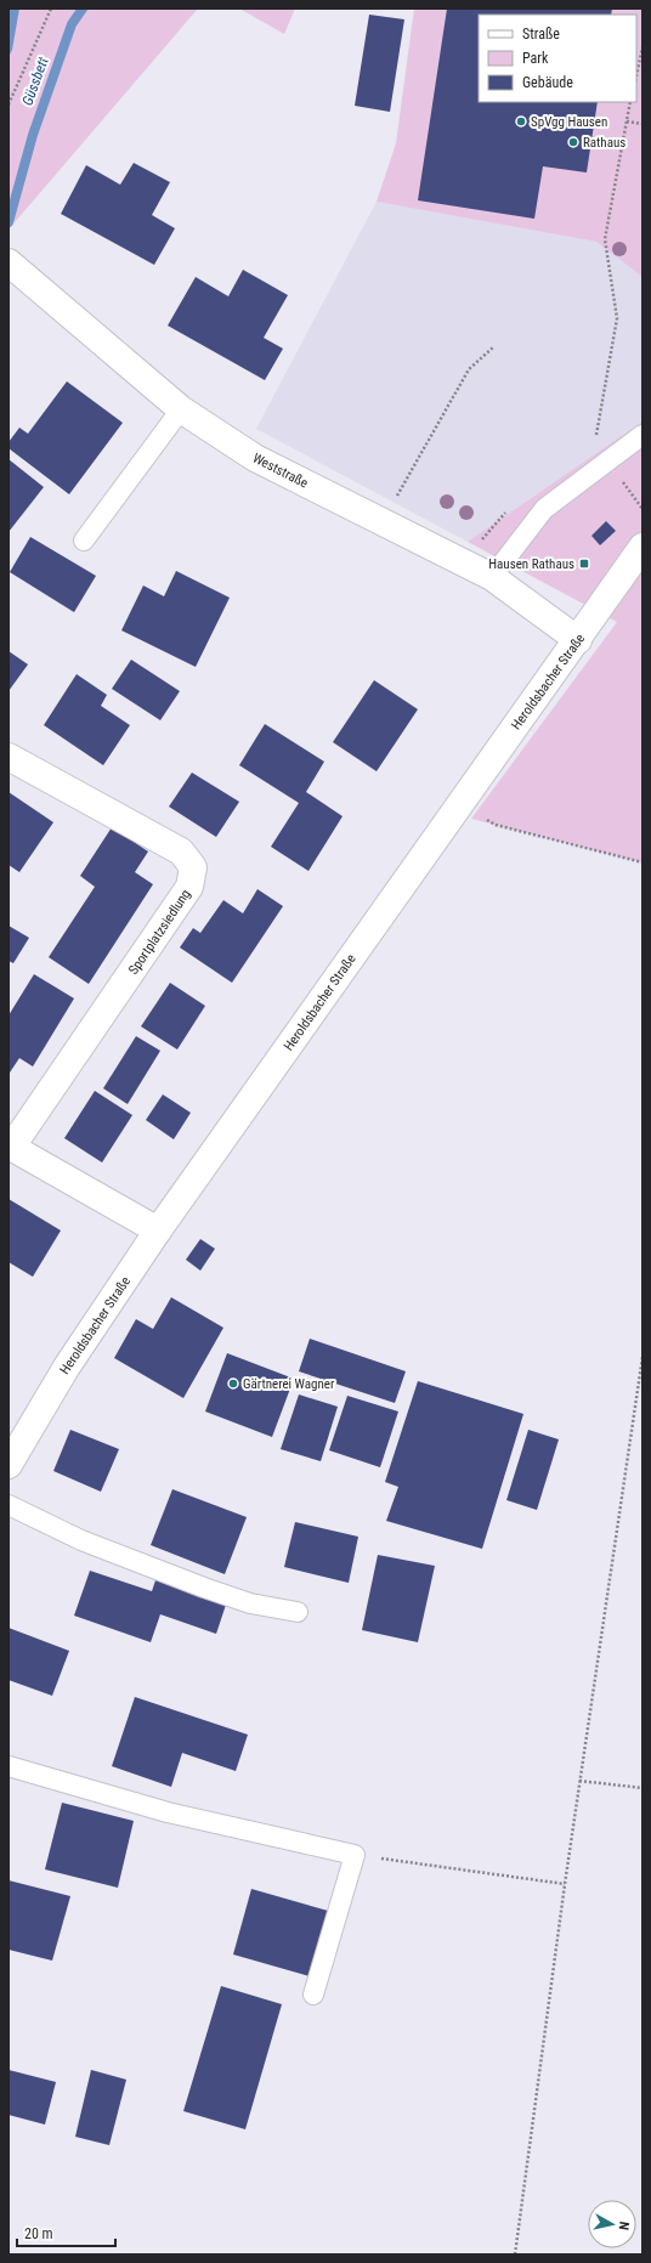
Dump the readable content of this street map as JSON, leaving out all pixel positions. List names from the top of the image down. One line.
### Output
{"streets":{"street":["Weststraße","Heroldsbacher Straße","Sportplatzsiedlung"]},"crossings":[["Weststraße","Heroldsbacher Straße"],["Heroldsbacher Straße","Sportplatzsiedlung"]],"water":["Güssbett"],"places":{"other":["SpVgg Hausen","Rathaus","Gärtnerei Wagner"],"transit":["Hausen Rathaus"]},"legend":["Straße","Park","Gebäude"],"scale_bar":"20 m","north":"right"}
